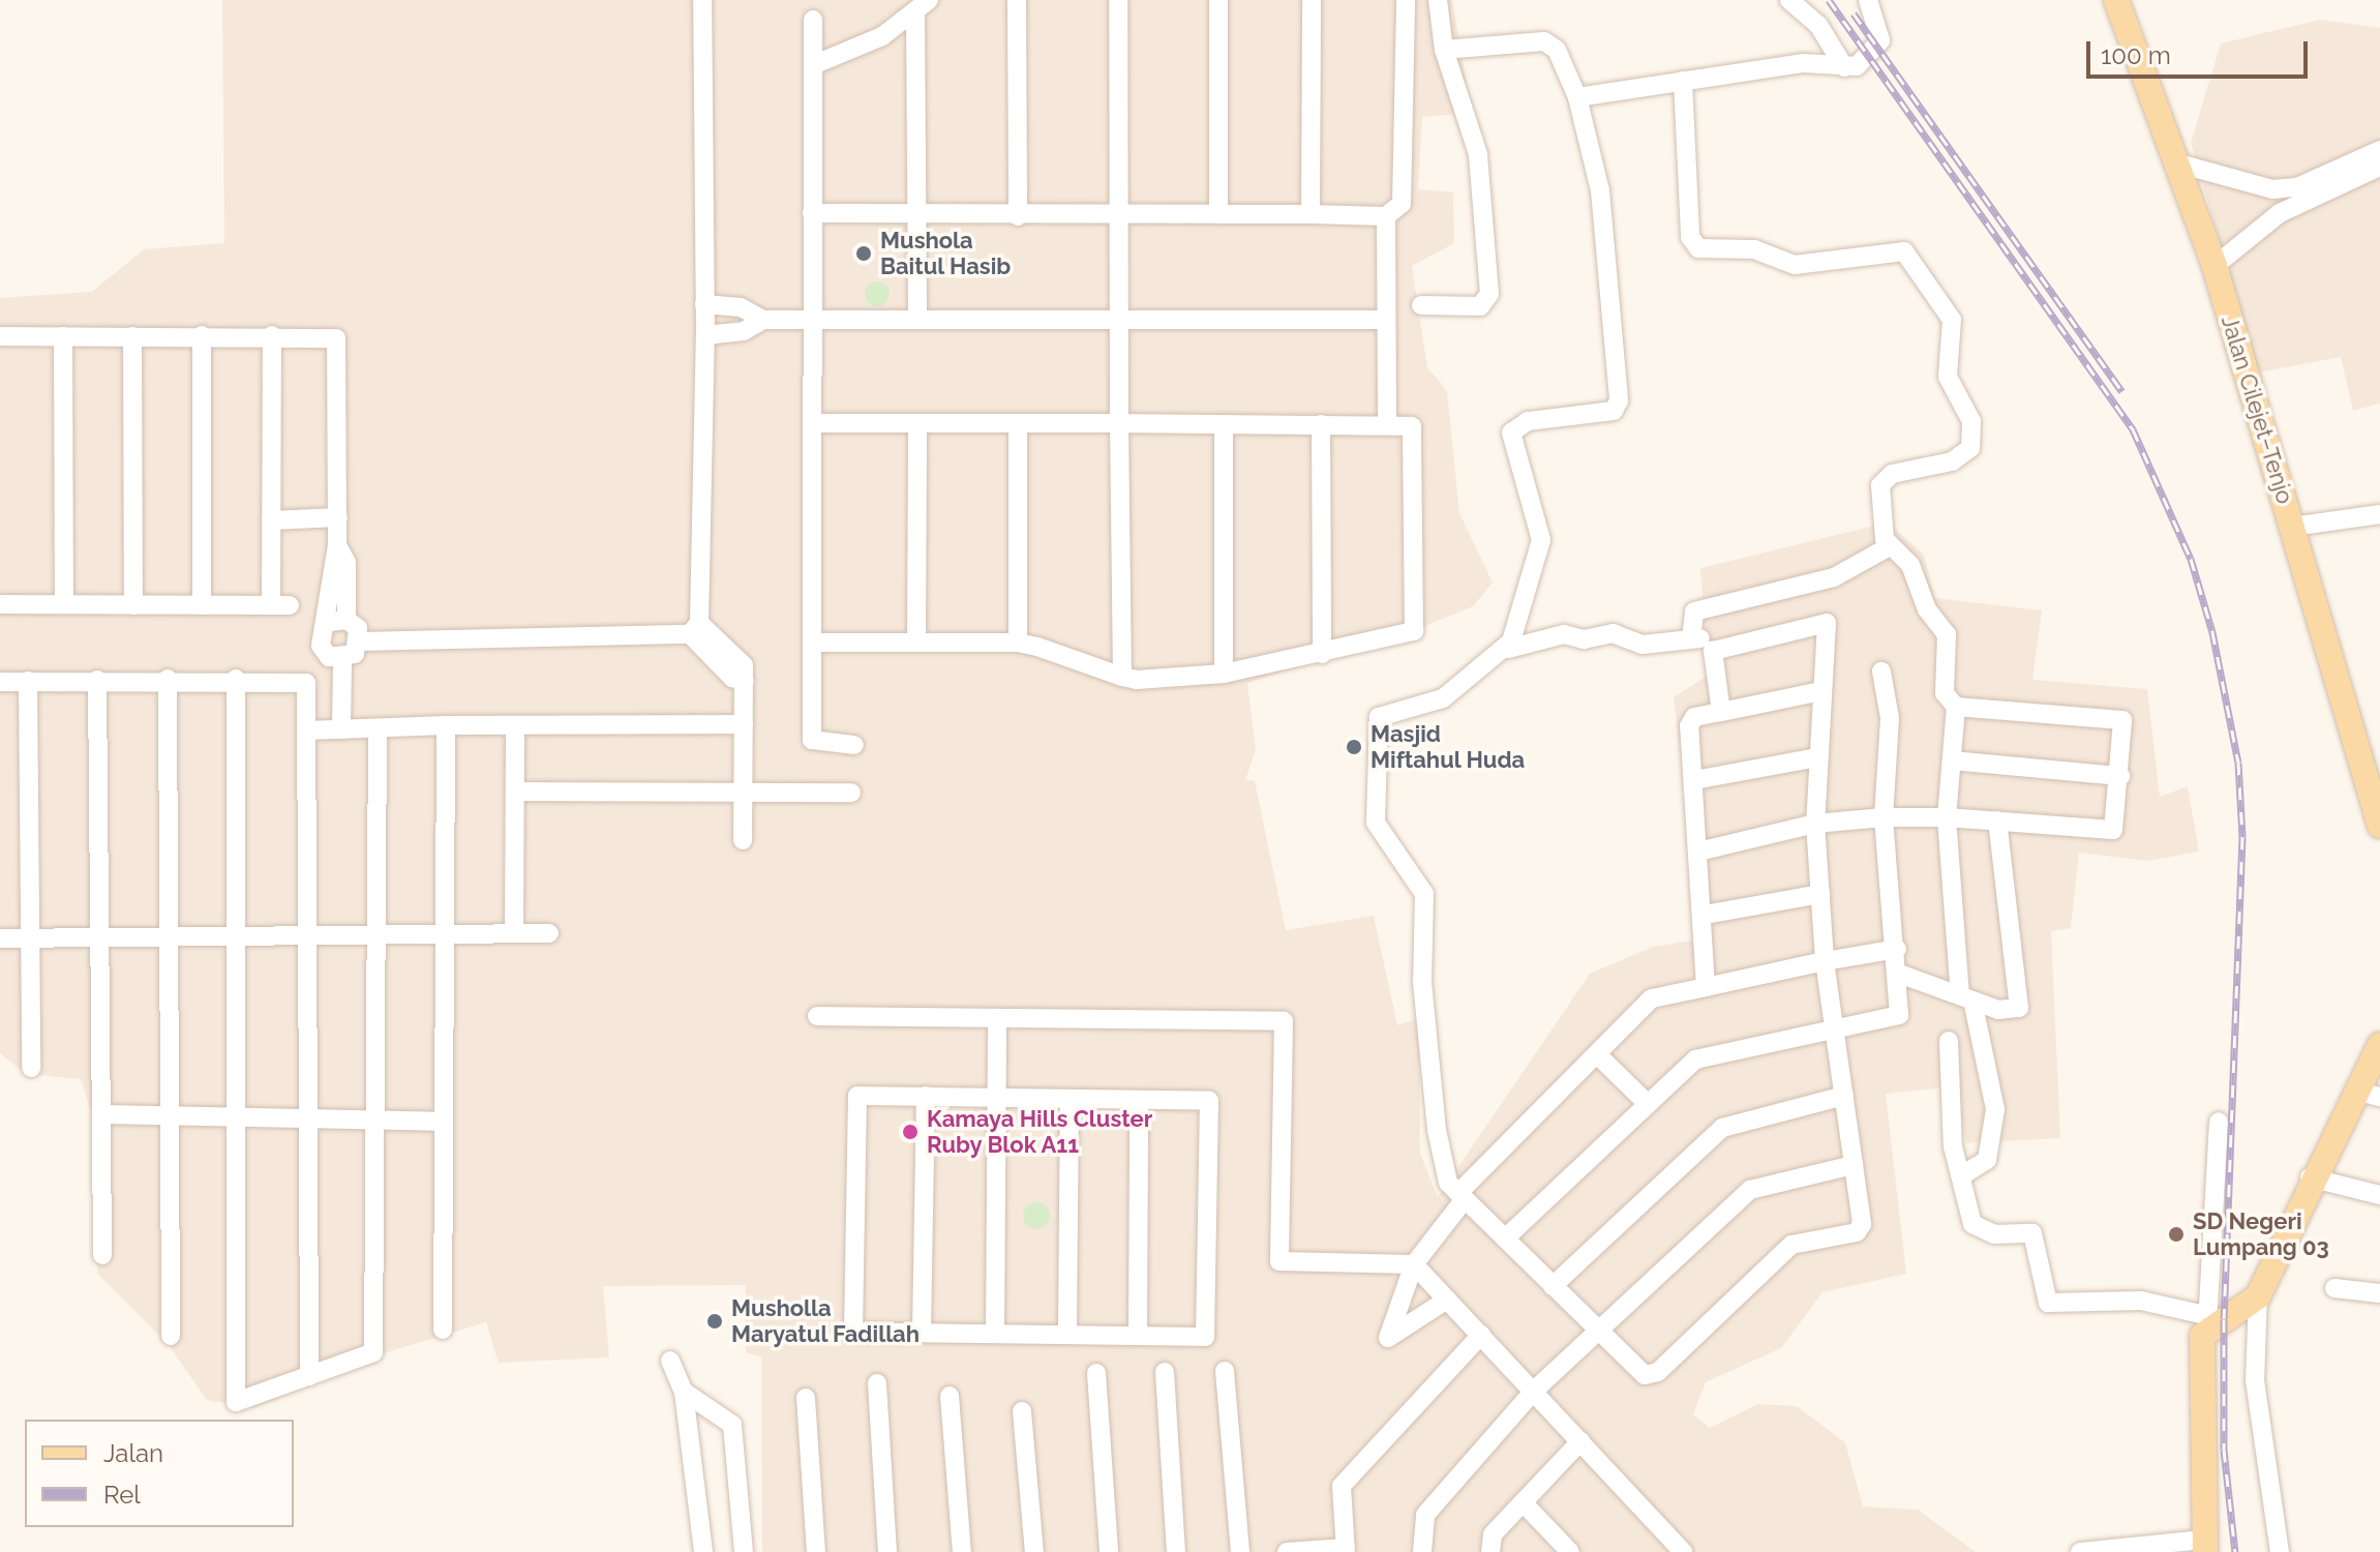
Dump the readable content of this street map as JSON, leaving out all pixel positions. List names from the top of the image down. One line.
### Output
{"streets":{"main road":["Jalan Cilejet–Tenjo"]},"places":["Mushola Baitul Hasib","Masjid Miftahul Huda","Kamaya Hills Cluster Ruby Blok A11","SD Negeri Lumpang 03","Musholla Maryatul Fadillah"],"legend":["Jalan","Rel"],"scale_bar":"100 m"}
